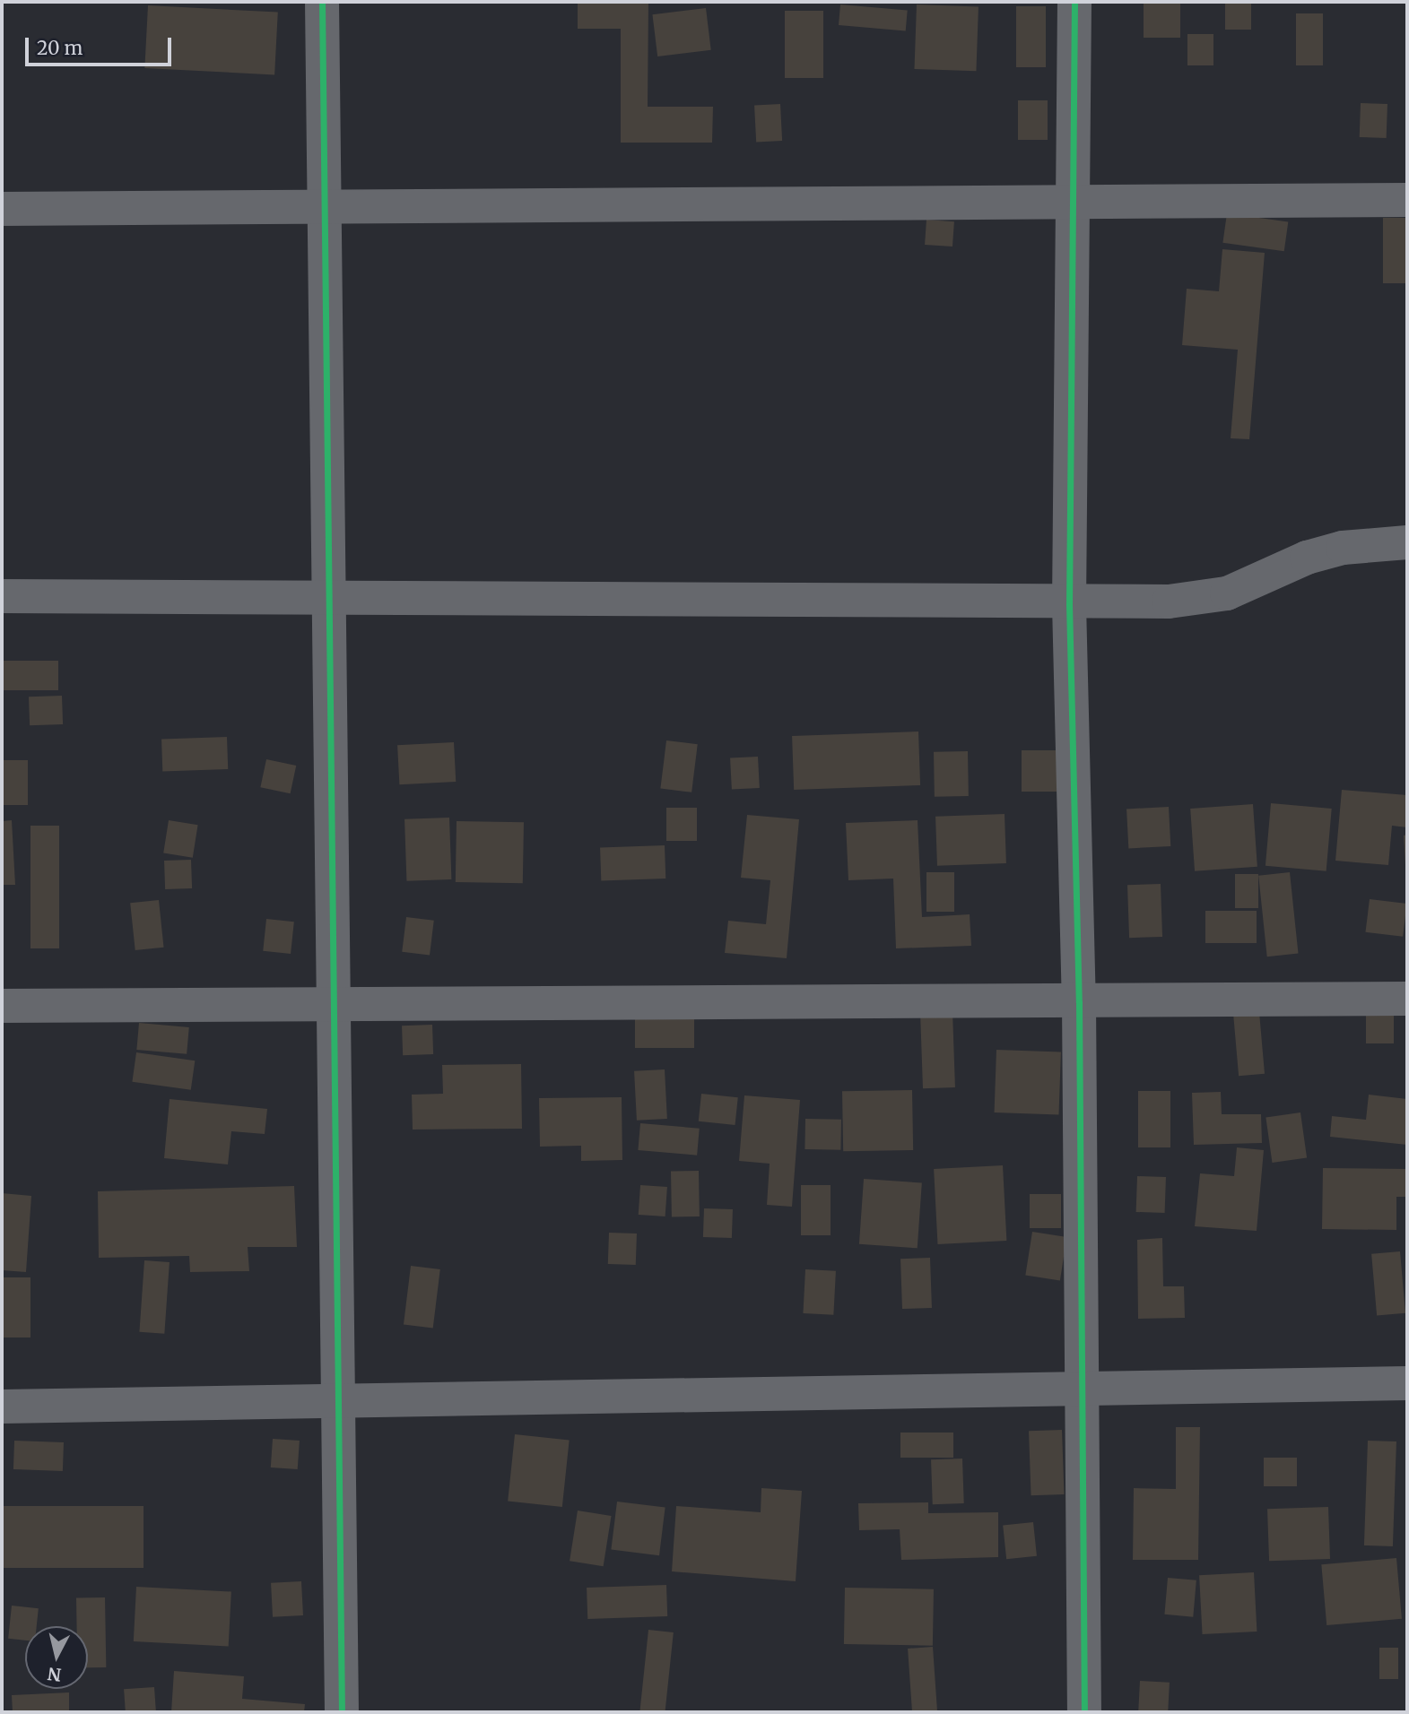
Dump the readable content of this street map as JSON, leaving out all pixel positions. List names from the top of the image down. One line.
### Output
{"scale_bar":"20 m","north":"bottom"}
